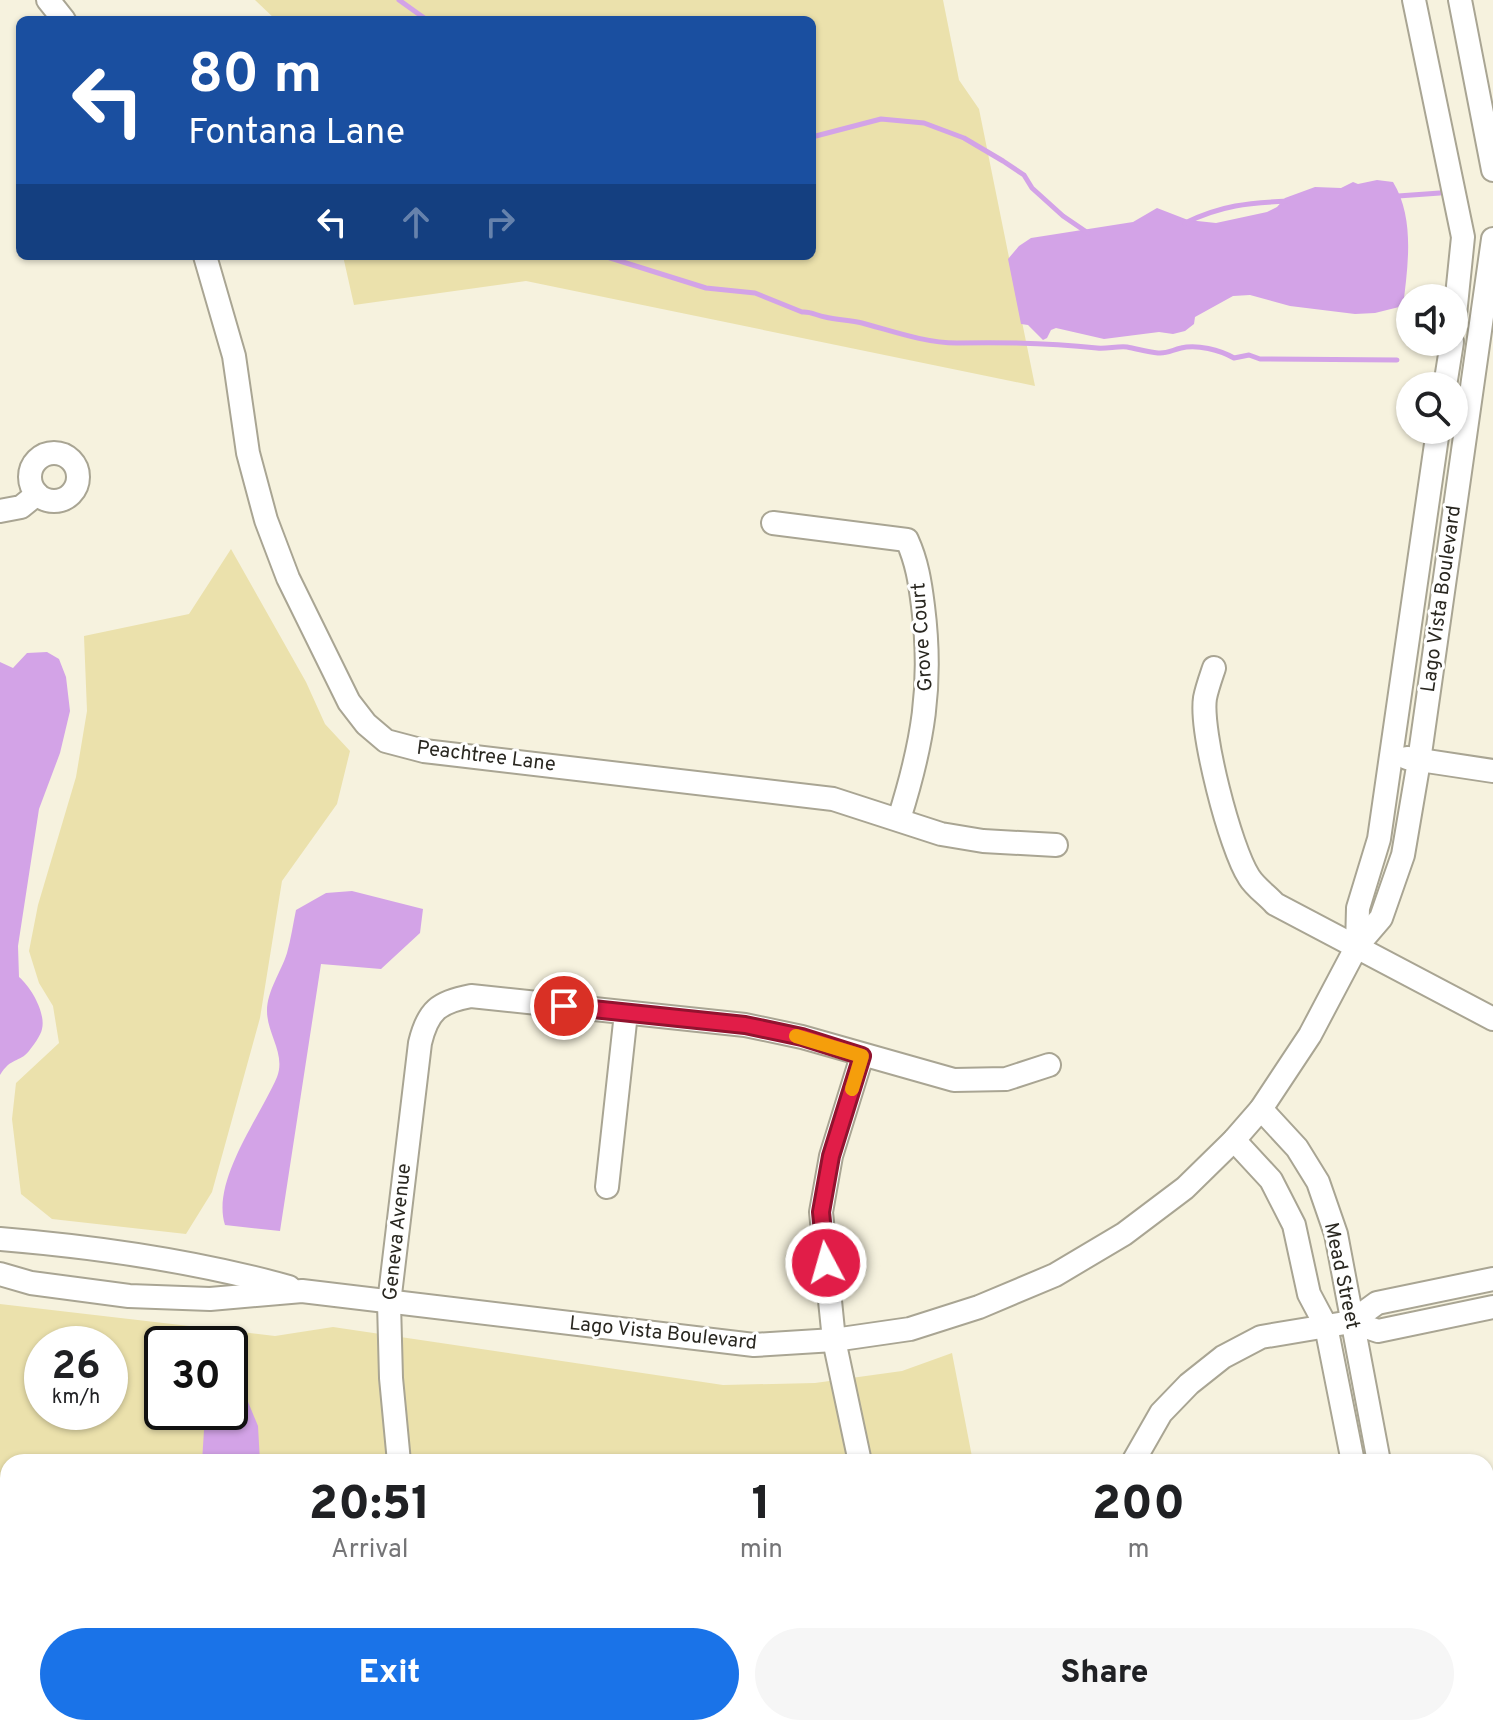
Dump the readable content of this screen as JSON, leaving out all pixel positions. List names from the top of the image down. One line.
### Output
{"streets":{"street":["Lago Vista Boulevard","Grove Court","Peachtree Lane","Geneva Avenue","Mead Street"]},"crossings":[["Lago Vista Boulevard","Geneva Avenue"],["Lago Vista Boulevard","Mead Street"],["Grove Court","Peachtree Lane"]],"page":{"turn":["80 m","Fontana Lane"],"speed":"26 km/h","limit":"30","eta":["20:51","Arrival","1","min","200","m"],"buttons":["Exit","Share"]}}
